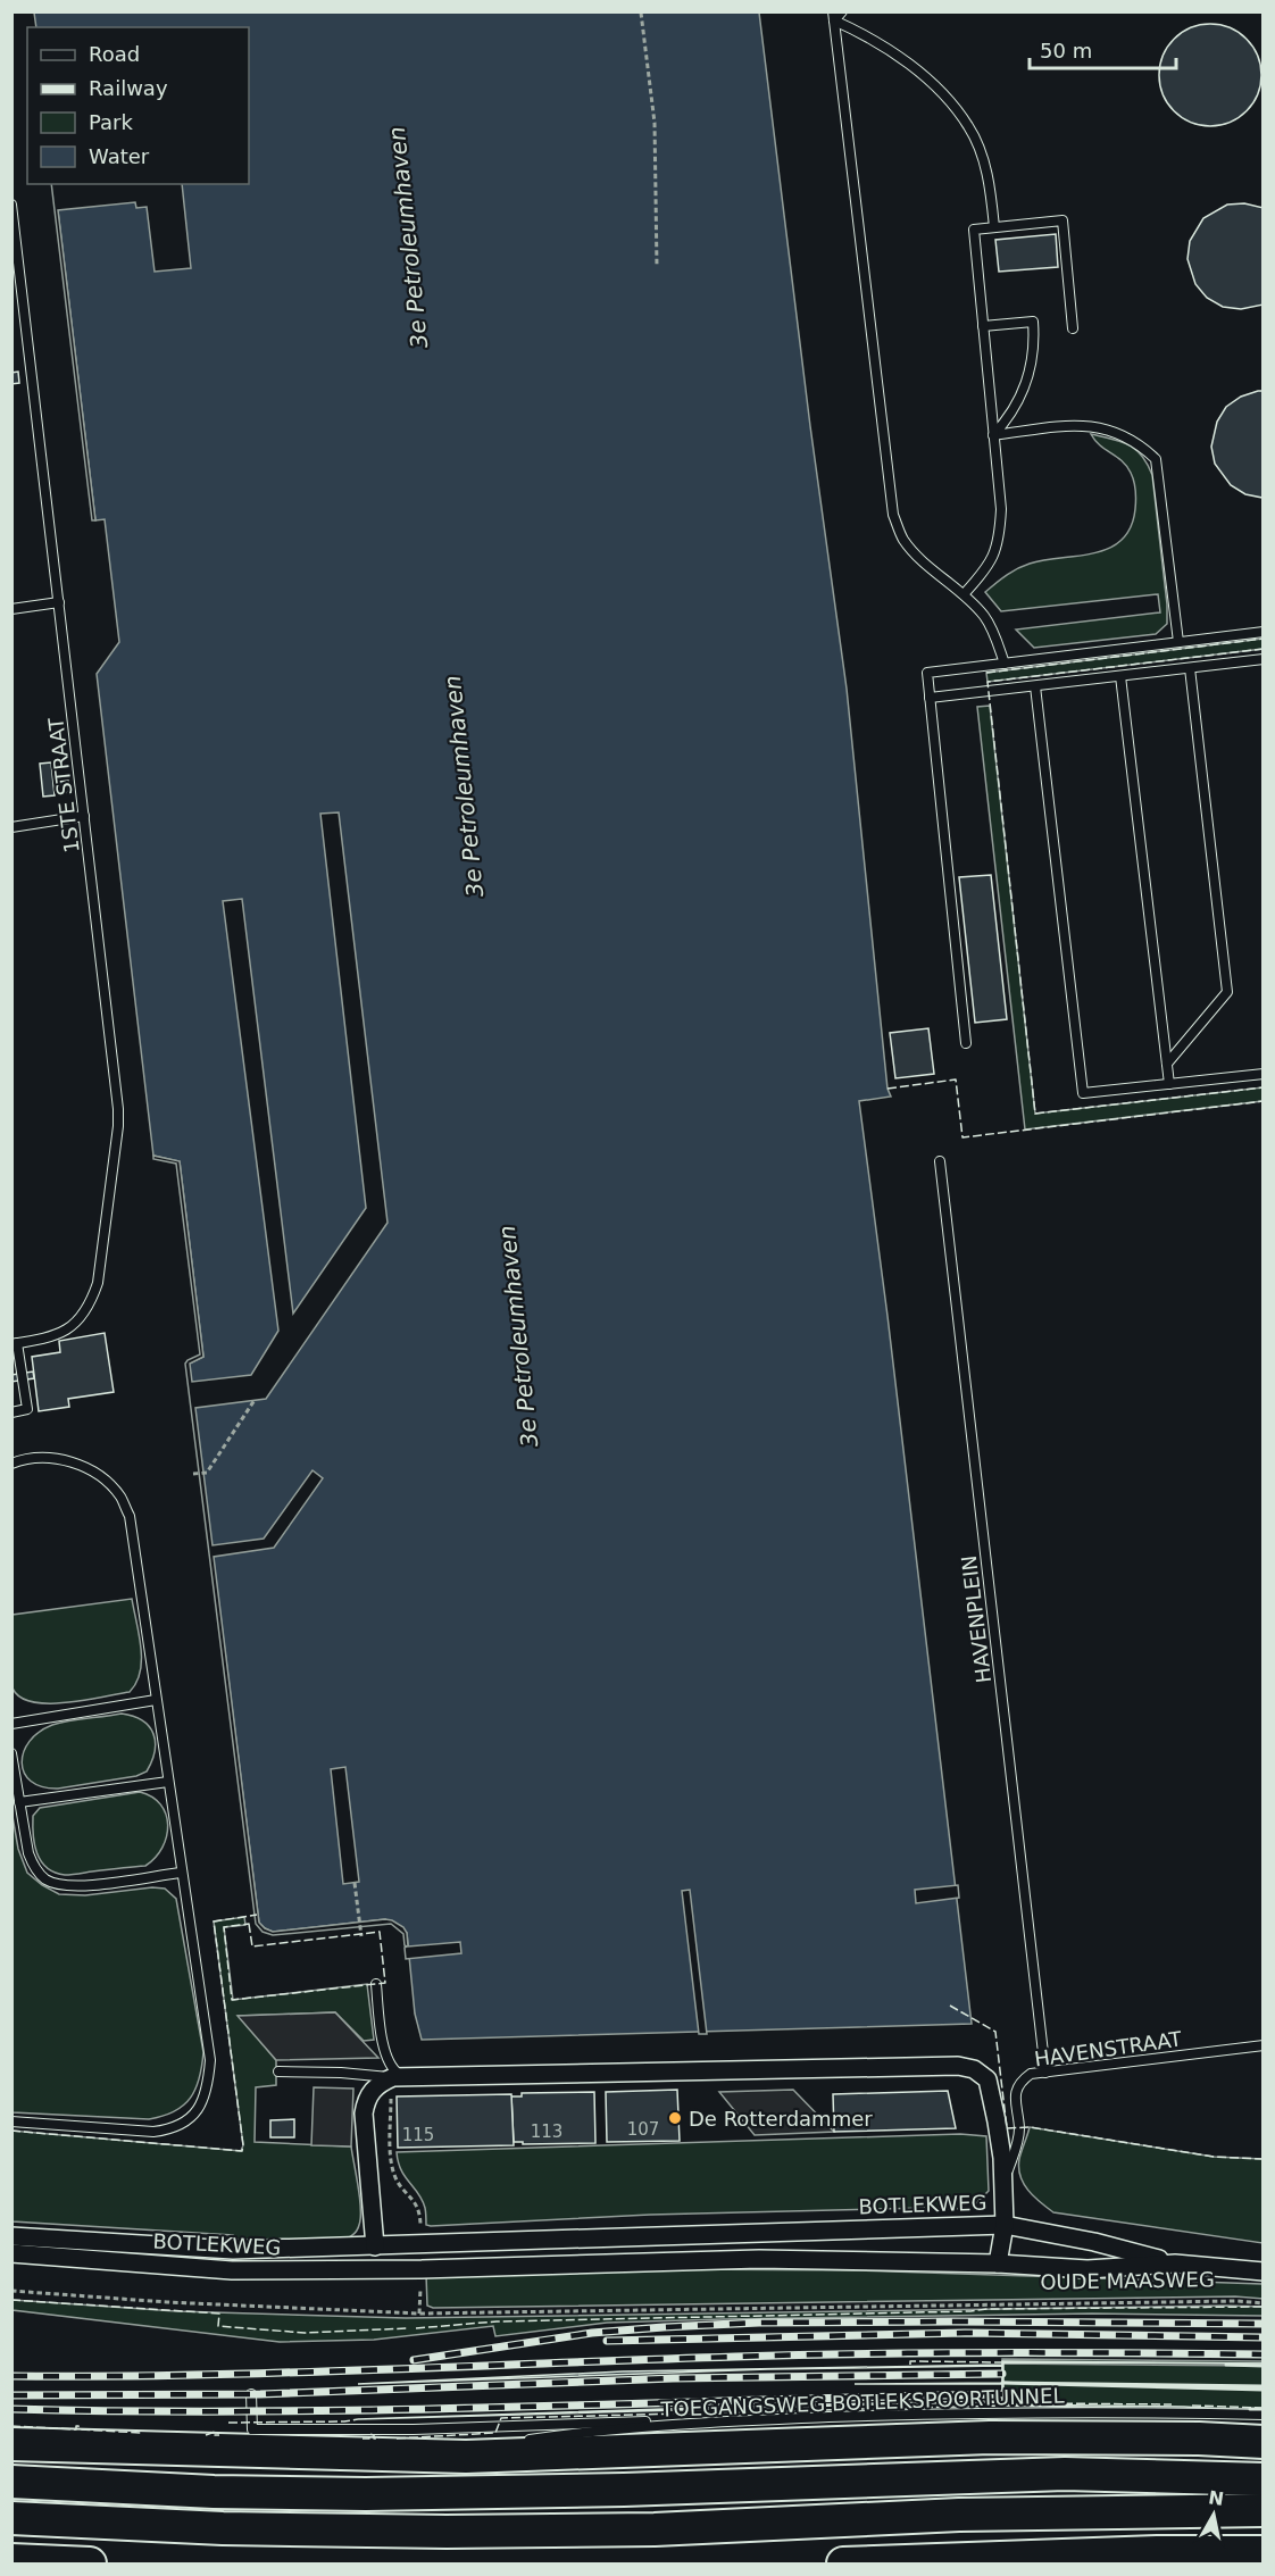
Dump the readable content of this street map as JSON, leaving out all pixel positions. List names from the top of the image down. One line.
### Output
{"streets":{"street":["BOTLEKWEG","OUDE MAASWEG"],"lane":["1STE STRAAT","HAVENPLEIN","HAVENSTRAAT","TOEGANGSWEG BOTLEKSPOORTUNNEL"]},"crossings":[["HAVENPLEIN","HAVENSTRAAT"],["HAVENSTRAAT","BOTLEKWEG"],["BOTLEKWEG","OUDE MAASWEG"]],"water":["3e Petroleumhaven"],"places":["De Rotterdammer"],"house_numbers":["107","113","115"],"legend":["Road","Railway","Park","Water"],"scale_bar":"50 m","north":"top"}
